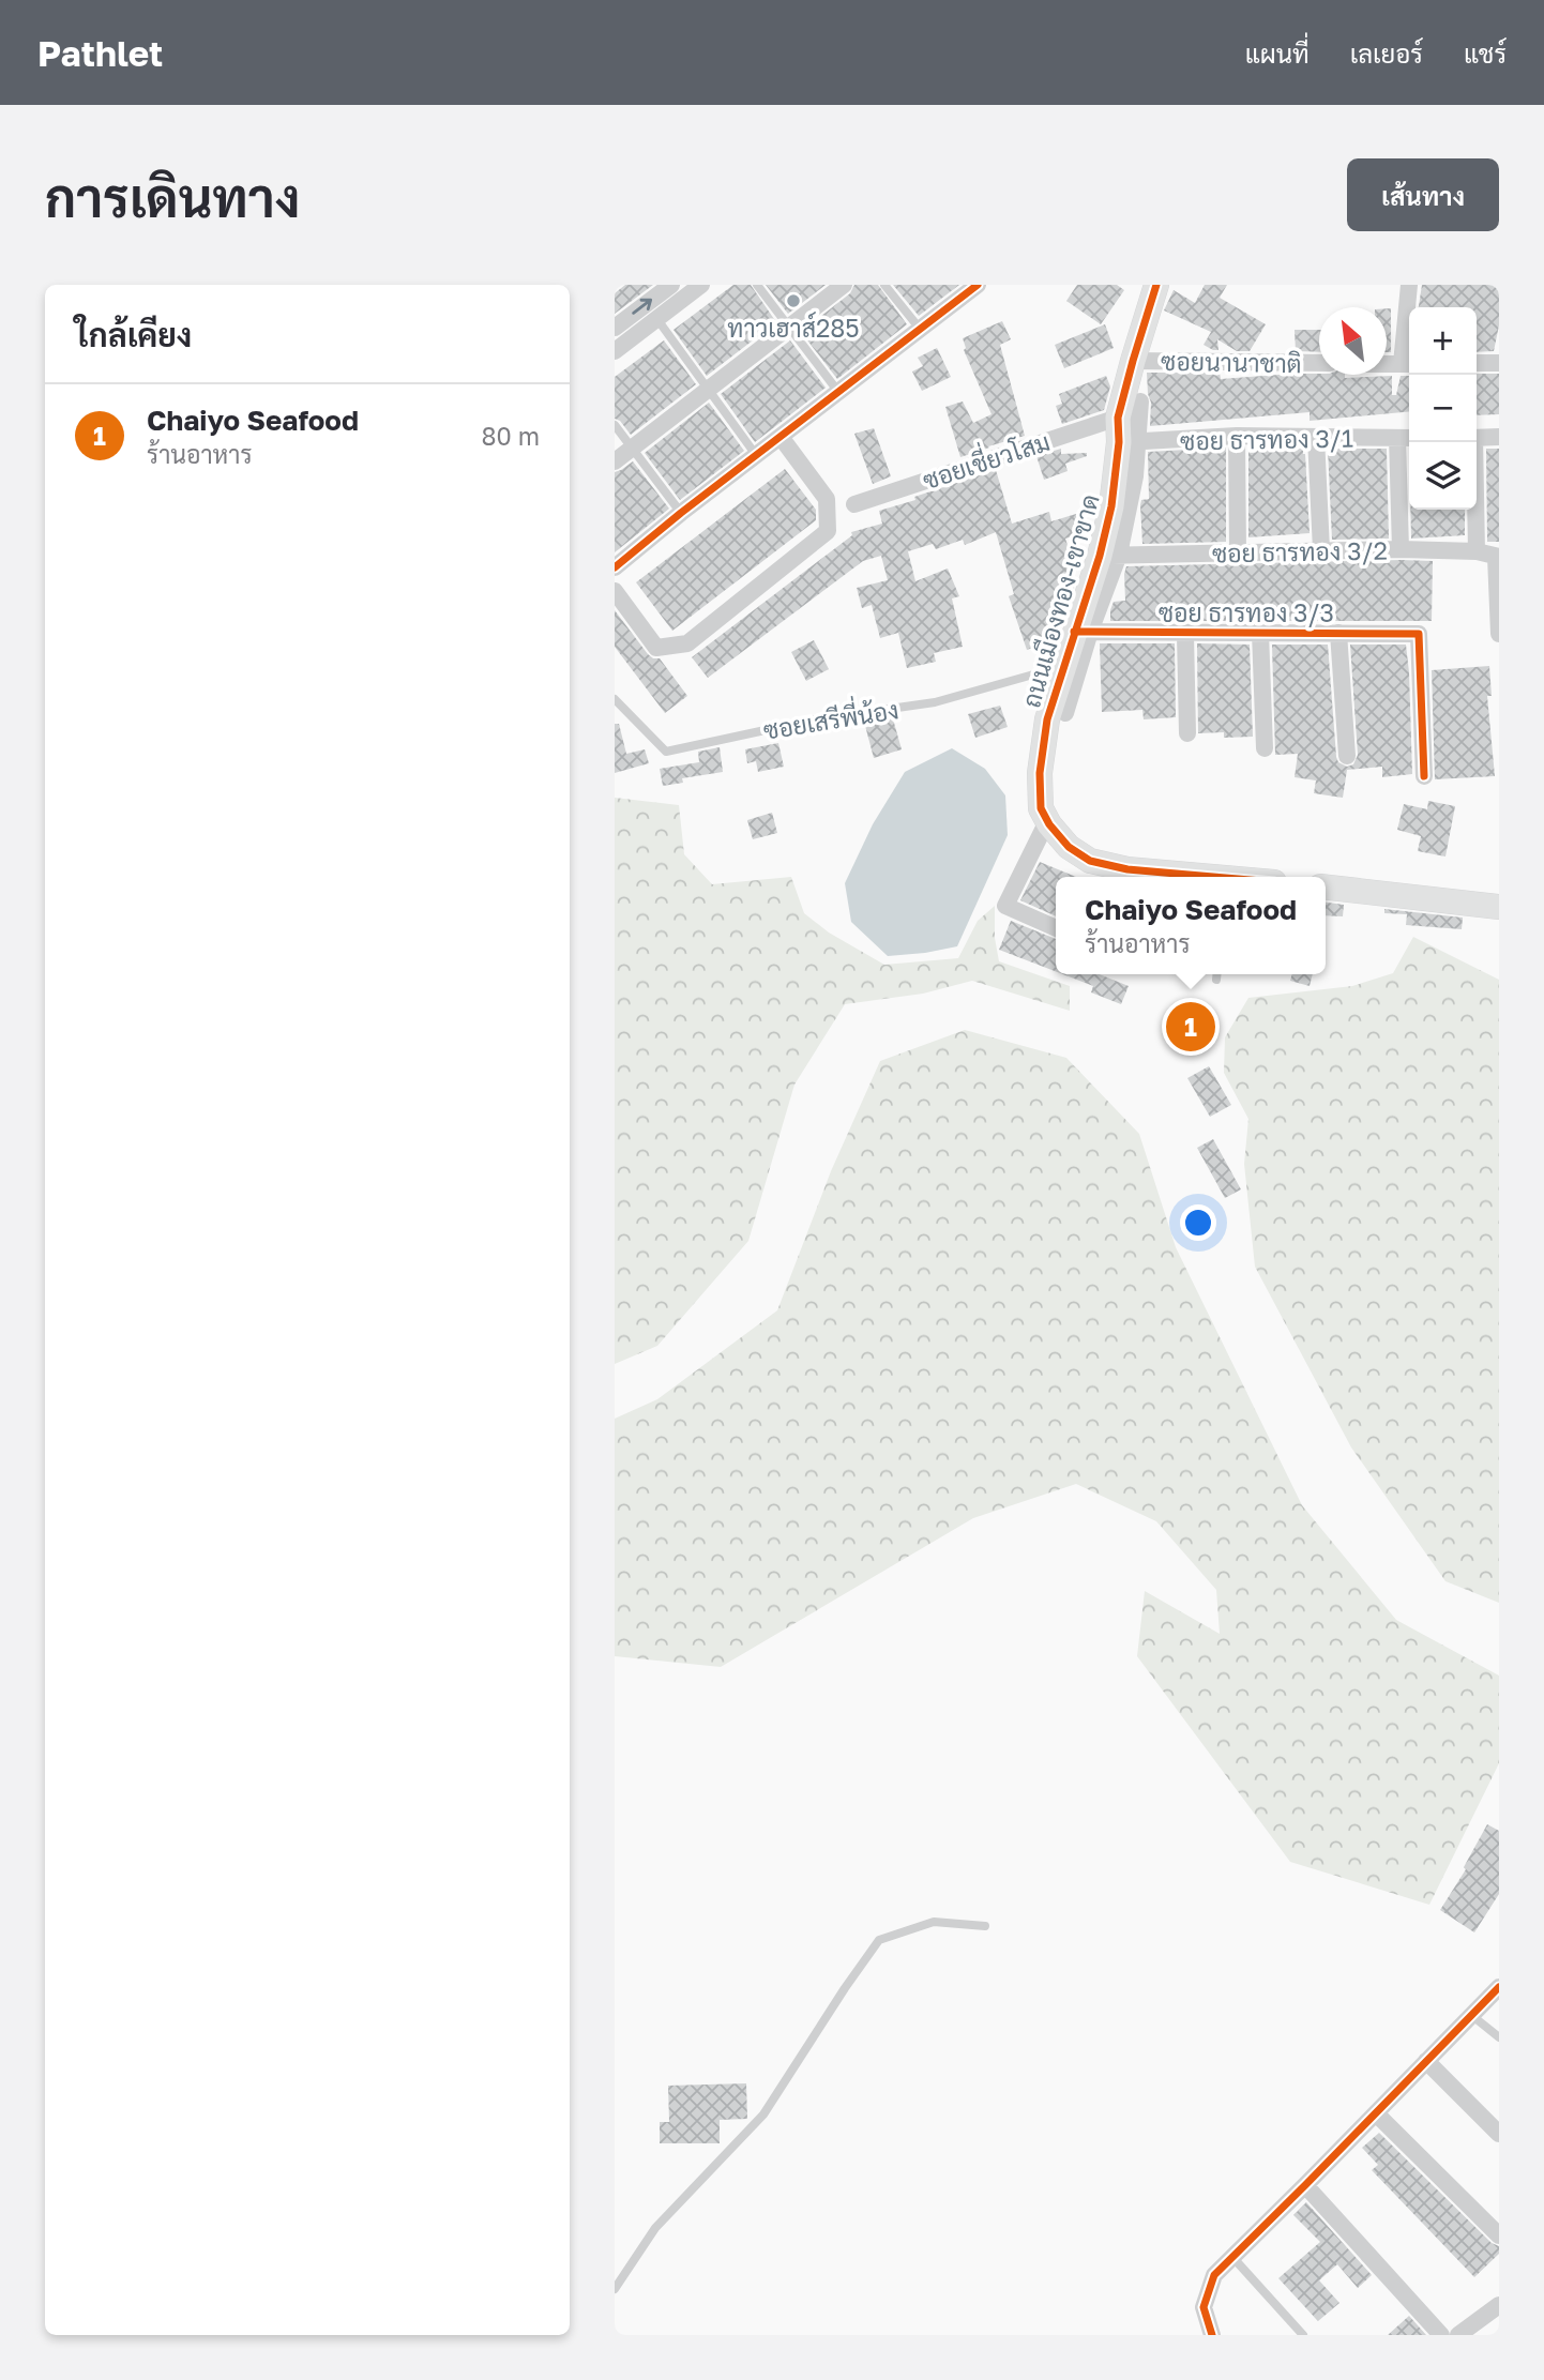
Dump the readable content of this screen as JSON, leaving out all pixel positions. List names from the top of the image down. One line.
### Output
{"streets":{"street":["ซอยนานาชาติ","ซอย ธารทอง 3/1","ซอยเชี่ยวโสม","ซอย ธารทอง 3/2","ถนนเมืองทอง-เขาขาด","ซอย ธารทอง 3/3"],"lane":["ซอยเสรีพี่น้อง"]},"crossings":[["ซอยนานาชาติ","ถนนเมืองทอง-เขาขาด"],["ซอย ธารทอง 3/1","ถนนเมืองทอง-เขาขาด"],["ซอยเชี่ยวโสม","ถนนเมืองทอง-เขาขาด"],["ซอย ธารทอง 3/2","ถนนเมืองทอง-เขาขาด"],["ถนนเมืองทอง-เขาขาด","ซอย ธารทอง 3/3"],["ถนนเมืองทอง-เขาขาด","ซอยเสรีพี่น้อง"]],"places":["ทาวเฮาส์285"],"north":"top left","page":{"header":"Pathlet","nav":["แผนที่","เลเยอร์","แชร์"],"buttons":"เส้นทาง","title":"การเดินทาง","heading":"ใกล้เคียง","map_buttons":["+","−"],"list":[{"mark":"1","name":"Chaiyo Seafood","note":"ร้านอาหาร","value":"80 m"}],"popup":["Chaiyo Seafood","ร้านอาหาร"],"pins":"1"}}
